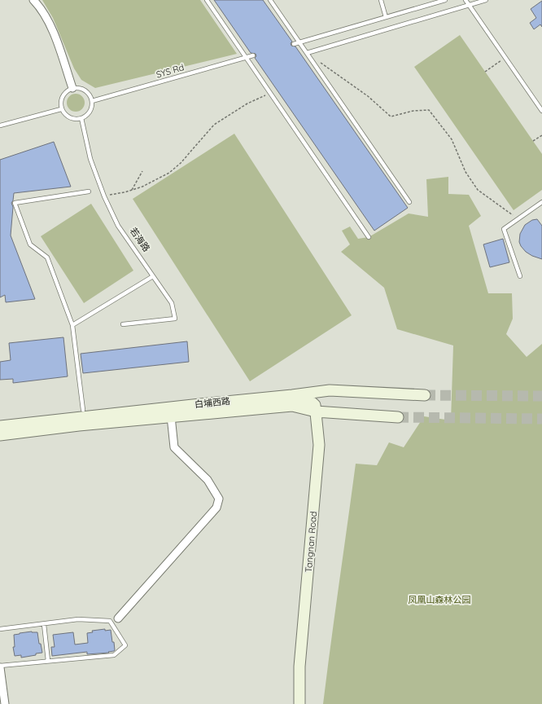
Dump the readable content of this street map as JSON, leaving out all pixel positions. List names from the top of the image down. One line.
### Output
{"streets":{"main road":["白埔西路","Tangnan Road"],"lane":["SYS Rd","若海路"]},"crossings":[["SYS Rd","若海路"],["白埔西路","Tangnan Road"]],"parks":["凤凰山森林公园"]}
